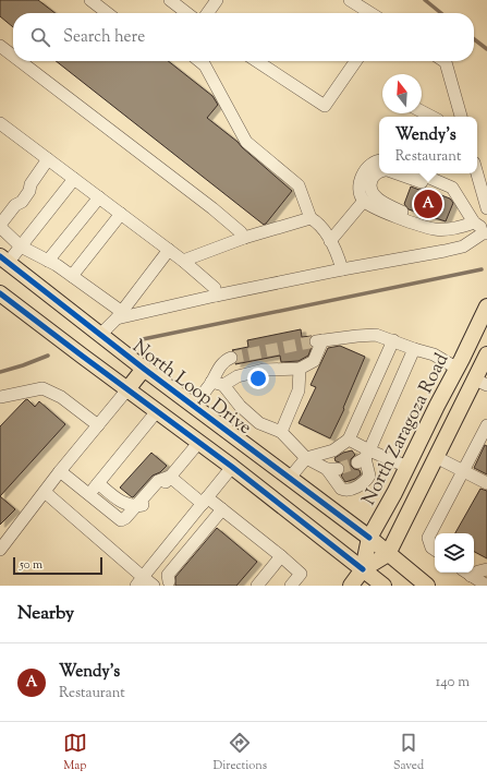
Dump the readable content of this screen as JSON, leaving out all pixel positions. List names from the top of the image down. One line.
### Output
{"streets":{"main road":["North Loop Drive","North Zaragoza Road"]},"crossings":[["North Loop Drive","North Zaragoza Road"]],"scale_bar":"50 m","north":"top","page":{"search":"Search here","popup":["Wendy's","Restaurant"],"pins":"A","scale":"50 m","heading":"Nearby","list":[{"mark":"A","name":"Wendy's","note":"Restaurant","value":"140 m"}],"nav":["Map","Directions","Saved"]}}
